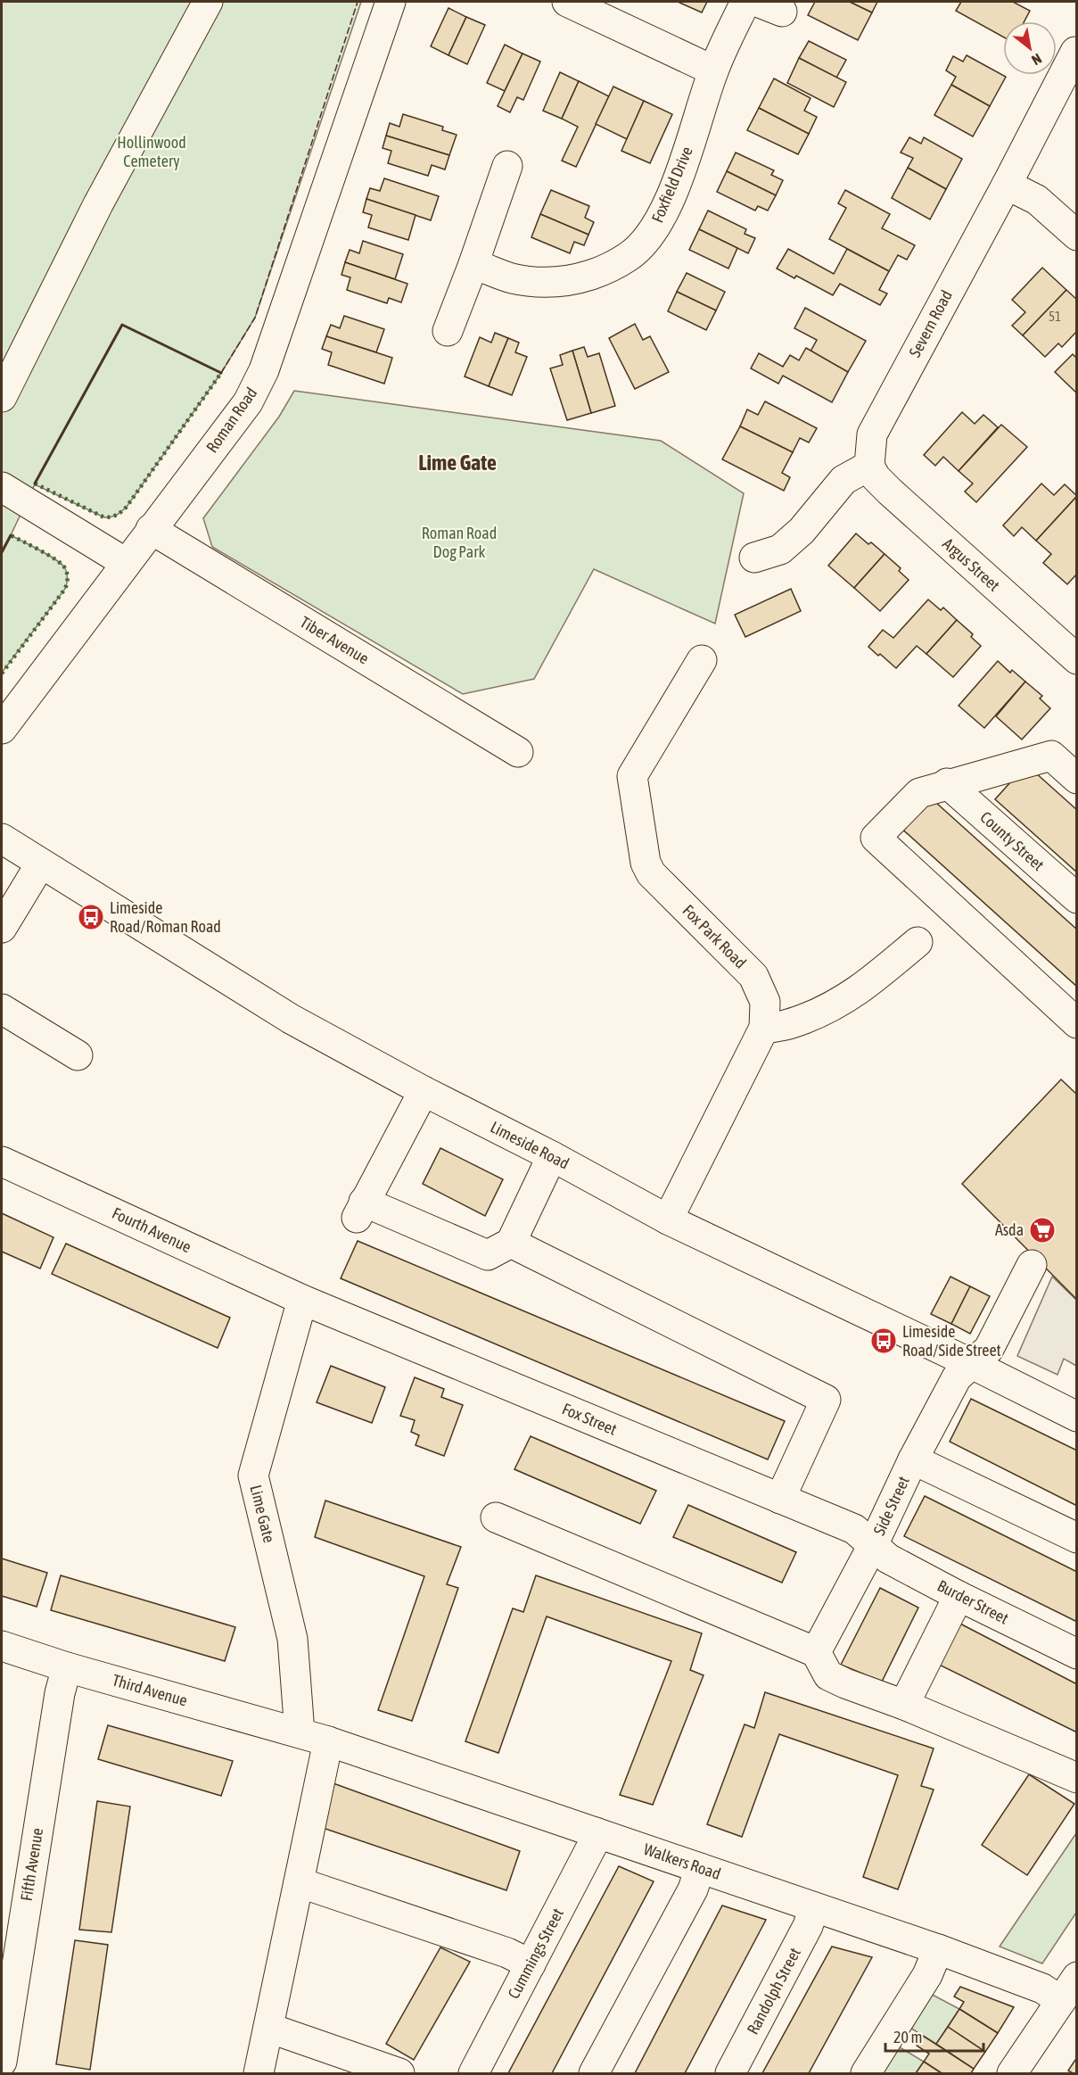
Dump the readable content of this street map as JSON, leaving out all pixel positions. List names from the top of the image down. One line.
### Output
{"streets":{"street":["Foxfield Drive","Severn Road","Roman Road","Argus Street","Tiber Avenue","County Street","Fox Park Road","Limeside Road","Fourth Avenue","Fox Street","Side Street","Lime Gate","Burder Street","Third Avenue","Walkers Road","Fifth Avenue","Cummings Street","Randolph Street"]},"crossings":[["Severn Road","Argus Street"],["Roman Road","Tiber Avenue"],["Fox Park Road","Limeside Road"],["Limeside Road","Side Street"],["Fourth Avenue","Fox Street"],["Fourth Avenue","Lime Gate"],["Fox Street","Side Street"],["Fox Street","Lime Gate"],["Fox Street","Burder Street"],["Side Street","Burder Street"],["Lime Gate","Third Avenue"],["Lime Gate","Walkers Road"],["Third Avenue","Walkers Road"],["Third Avenue","Fifth Avenue"],["Walkers Road","Cummings Street"],["Walkers Road","Randolph Street"]],"districts":["Lime Gate"],"parks":["Hollinwood Cemetery","Roman Road Dog Park"],"places":{"bus stop":["Limeside Road/Roman Road","Limeside Road/Side Street"],"supermarket":["Asda"]},"house_numbers":["51"],"scale_bar":"20 m","north":"bottom right"}
